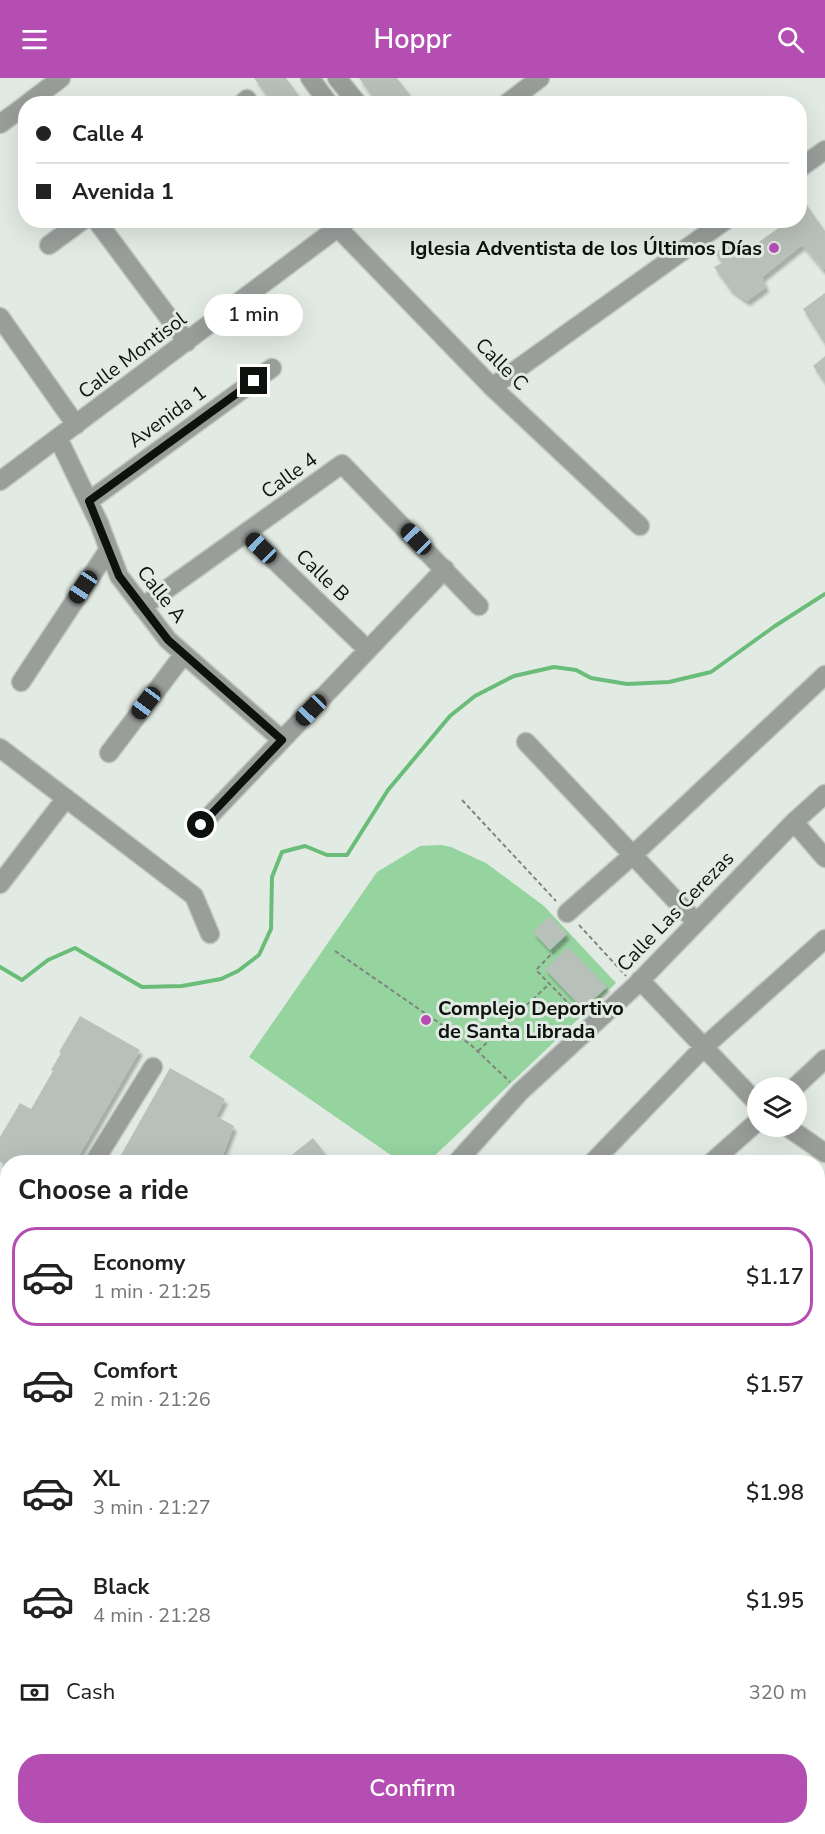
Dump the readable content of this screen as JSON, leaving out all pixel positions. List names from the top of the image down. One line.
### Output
{"streets":{"street":["Calle Montisol","Calle C","Avenida 1","Calle 4","Calle B","Calle A","Calle Las Cerezas"]},"crossings":[["Calle Montisol","Calle A"],["Avenida 1","Calle A"],["Calle 4","Calle B"],["Calle 4","Calle A"]],"places":["Iglesia Adventista de los Últimos Días","Complejo Deportivo de Santa Librada"],"page":{"header":"Hoppr","banner":["Calle 4","Avenida 1"],"bubble":"1 min","heading":"Choose a ride","list":[{"name":"Economy","note":"1 min · 21:25","value":"$1.17"},{"name":"Comfort","note":"2 min · 21:26","value":"$1.57"},{"name":"XL","note":"3 min · 21:27","value":"$1.98"},{"name":"Black","note":"4 min · 21:28","value":"$1.95"}],"pay":["Cash","320 m"],"buttons":"Confirm"}}
